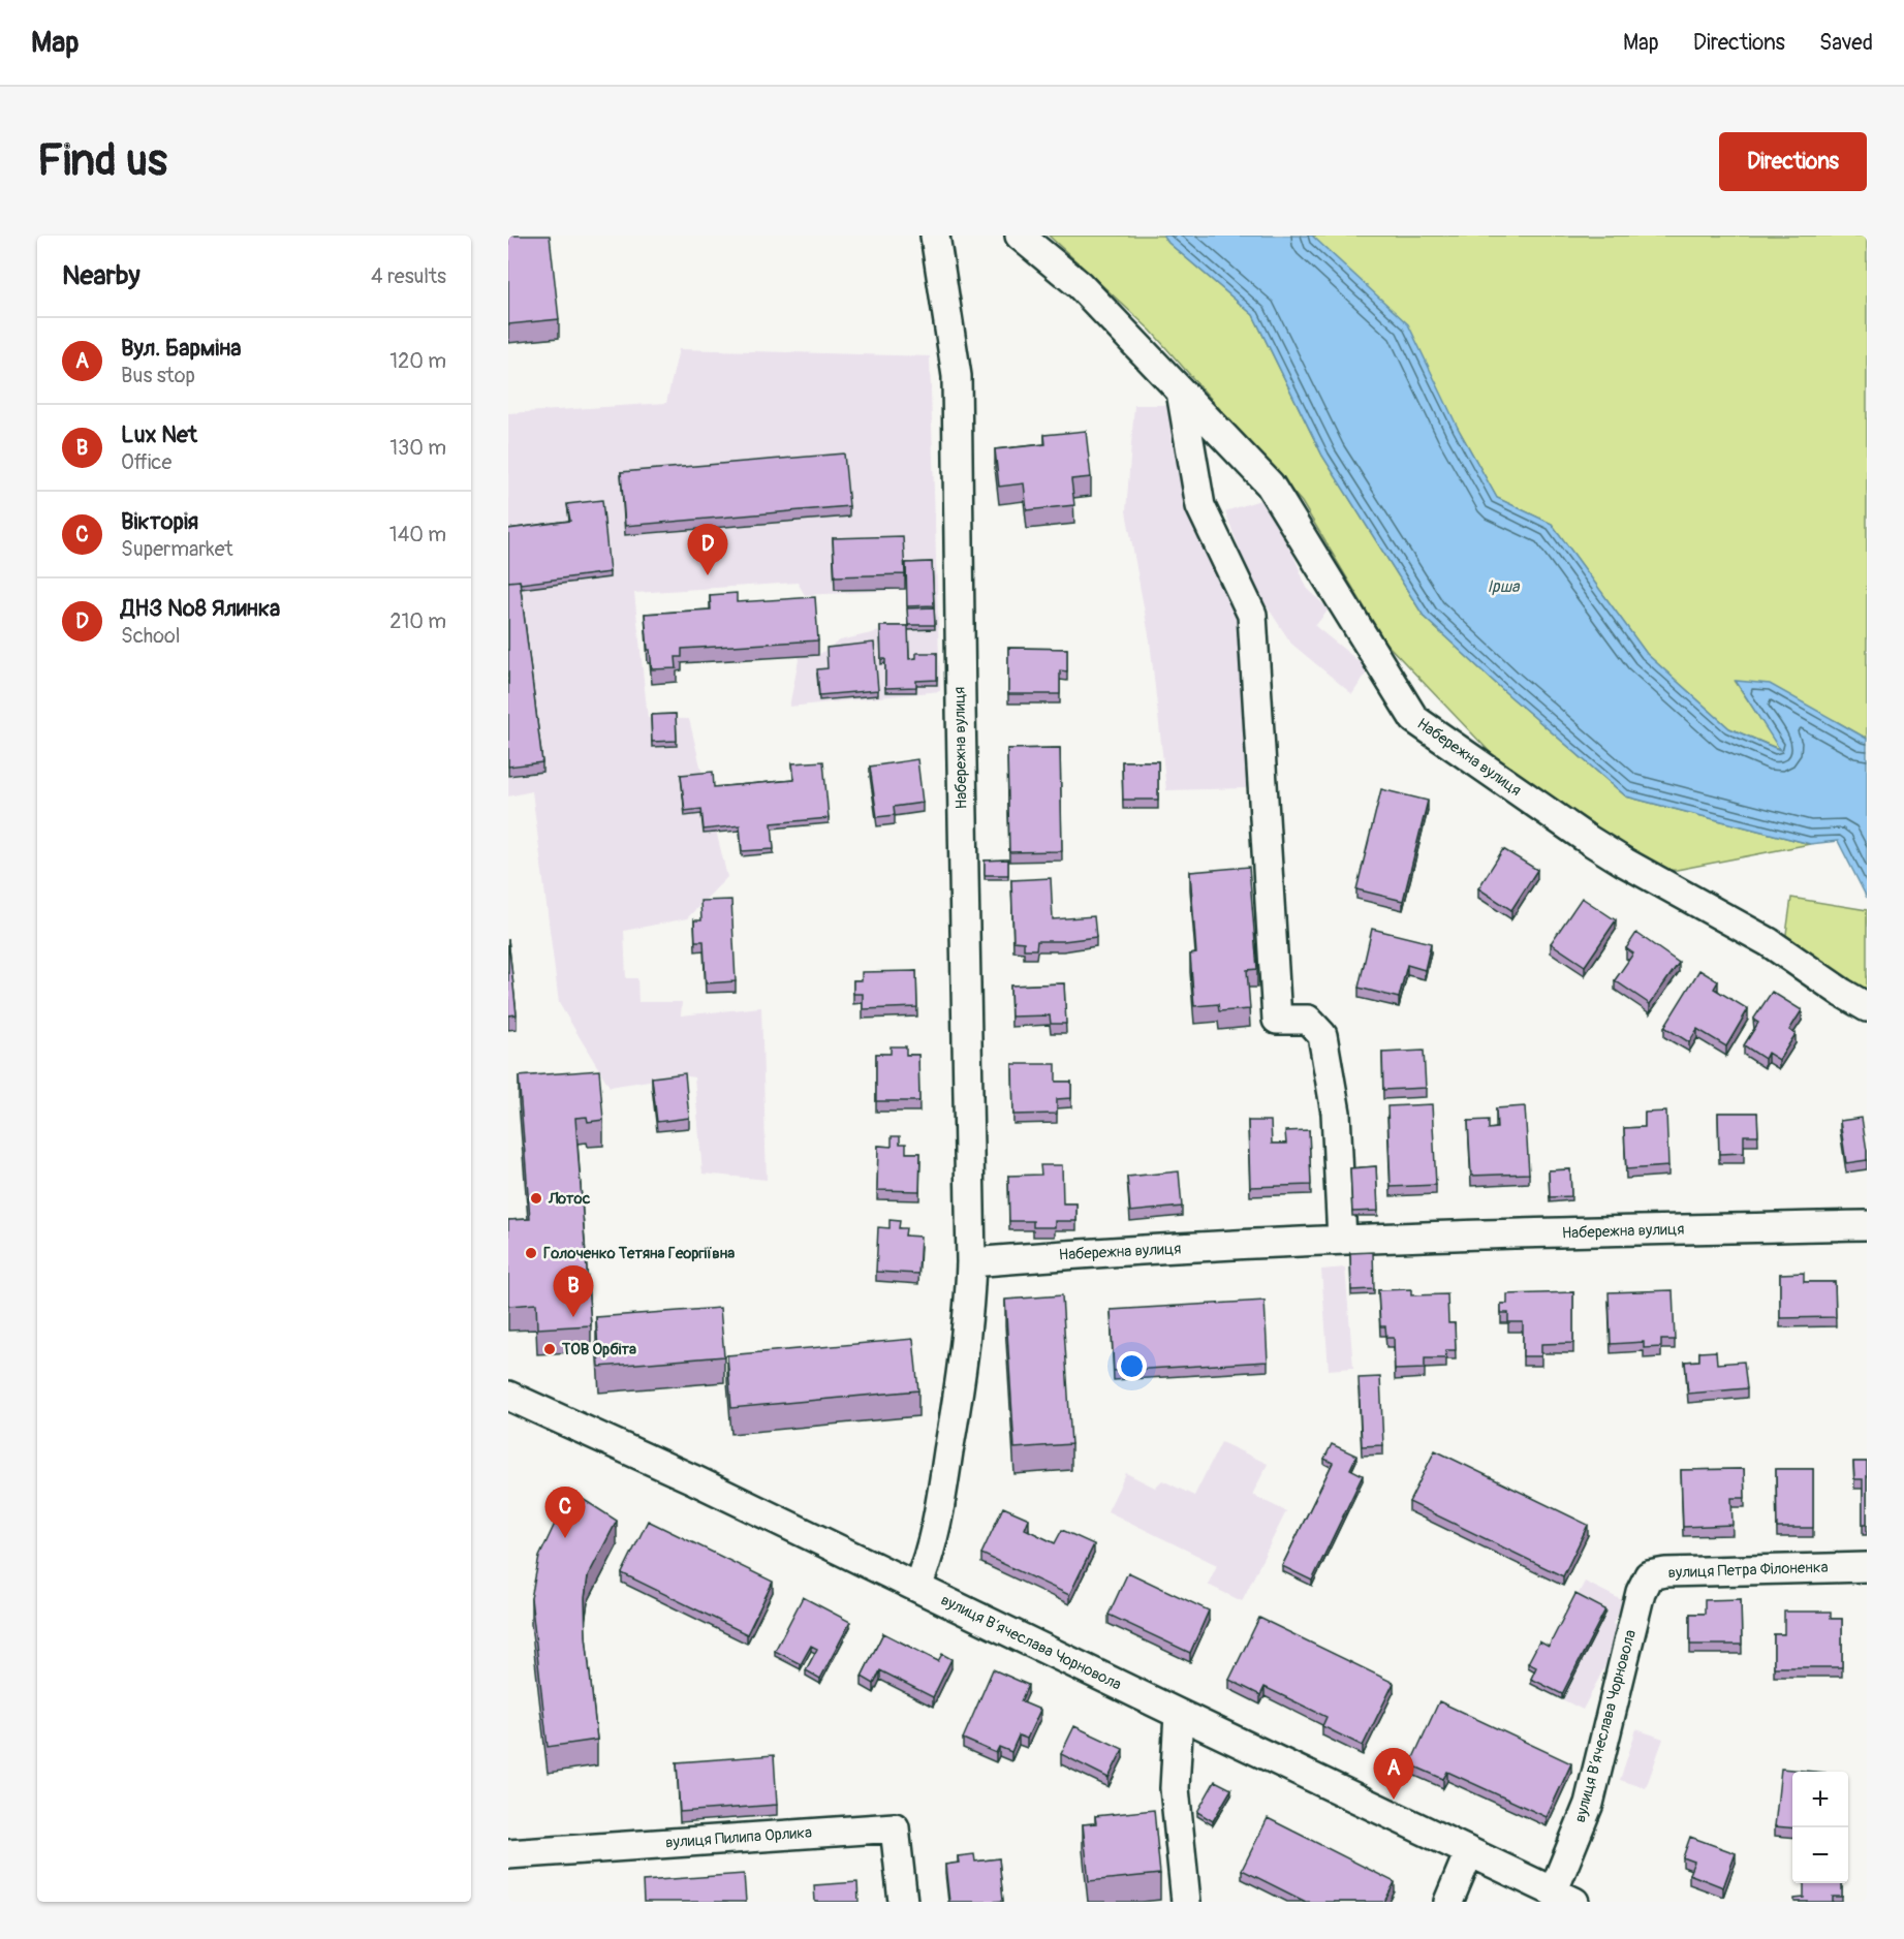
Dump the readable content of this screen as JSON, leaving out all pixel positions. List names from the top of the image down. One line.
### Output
{"streets":{"street":["Набережна вулиця","вулиця Петра Філоненка","вулиця Вʼячеслава Чорновола","вулиця Пилипа Орлика"]},"crossings":[["Набережна вулиця","вулиця Вʼячеслава Чорновола"],["вулиця Петра Філоненка","вулиця Вʼячеслава Чорновола"]],"water":["Ірша"],"places":["Лотос","Голоченко Тетяна Георгіївна","ТОВ Орбіта"],"page":{"header":"Map","nav":["Map","Directions","Saved"],"buttons":"Directions","title":"Find us","heading":["Nearby","4 results"],"list":[{"mark":"A","name":"Вул. Барміна","note":"Bus stop","value":"120 m"},{"mark":"B","name":"Lux Net","note":"Office","value":"130 m"},{"mark":"C","name":"Вікторія","note":"Supermarket","value":"140 m"},{"mark":"D","name":"ДНЗ №8 Ялинка","note":"School","value":"210 m"}],"pins":["D","B","C","A"],"map_buttons":["+","−"]}}
